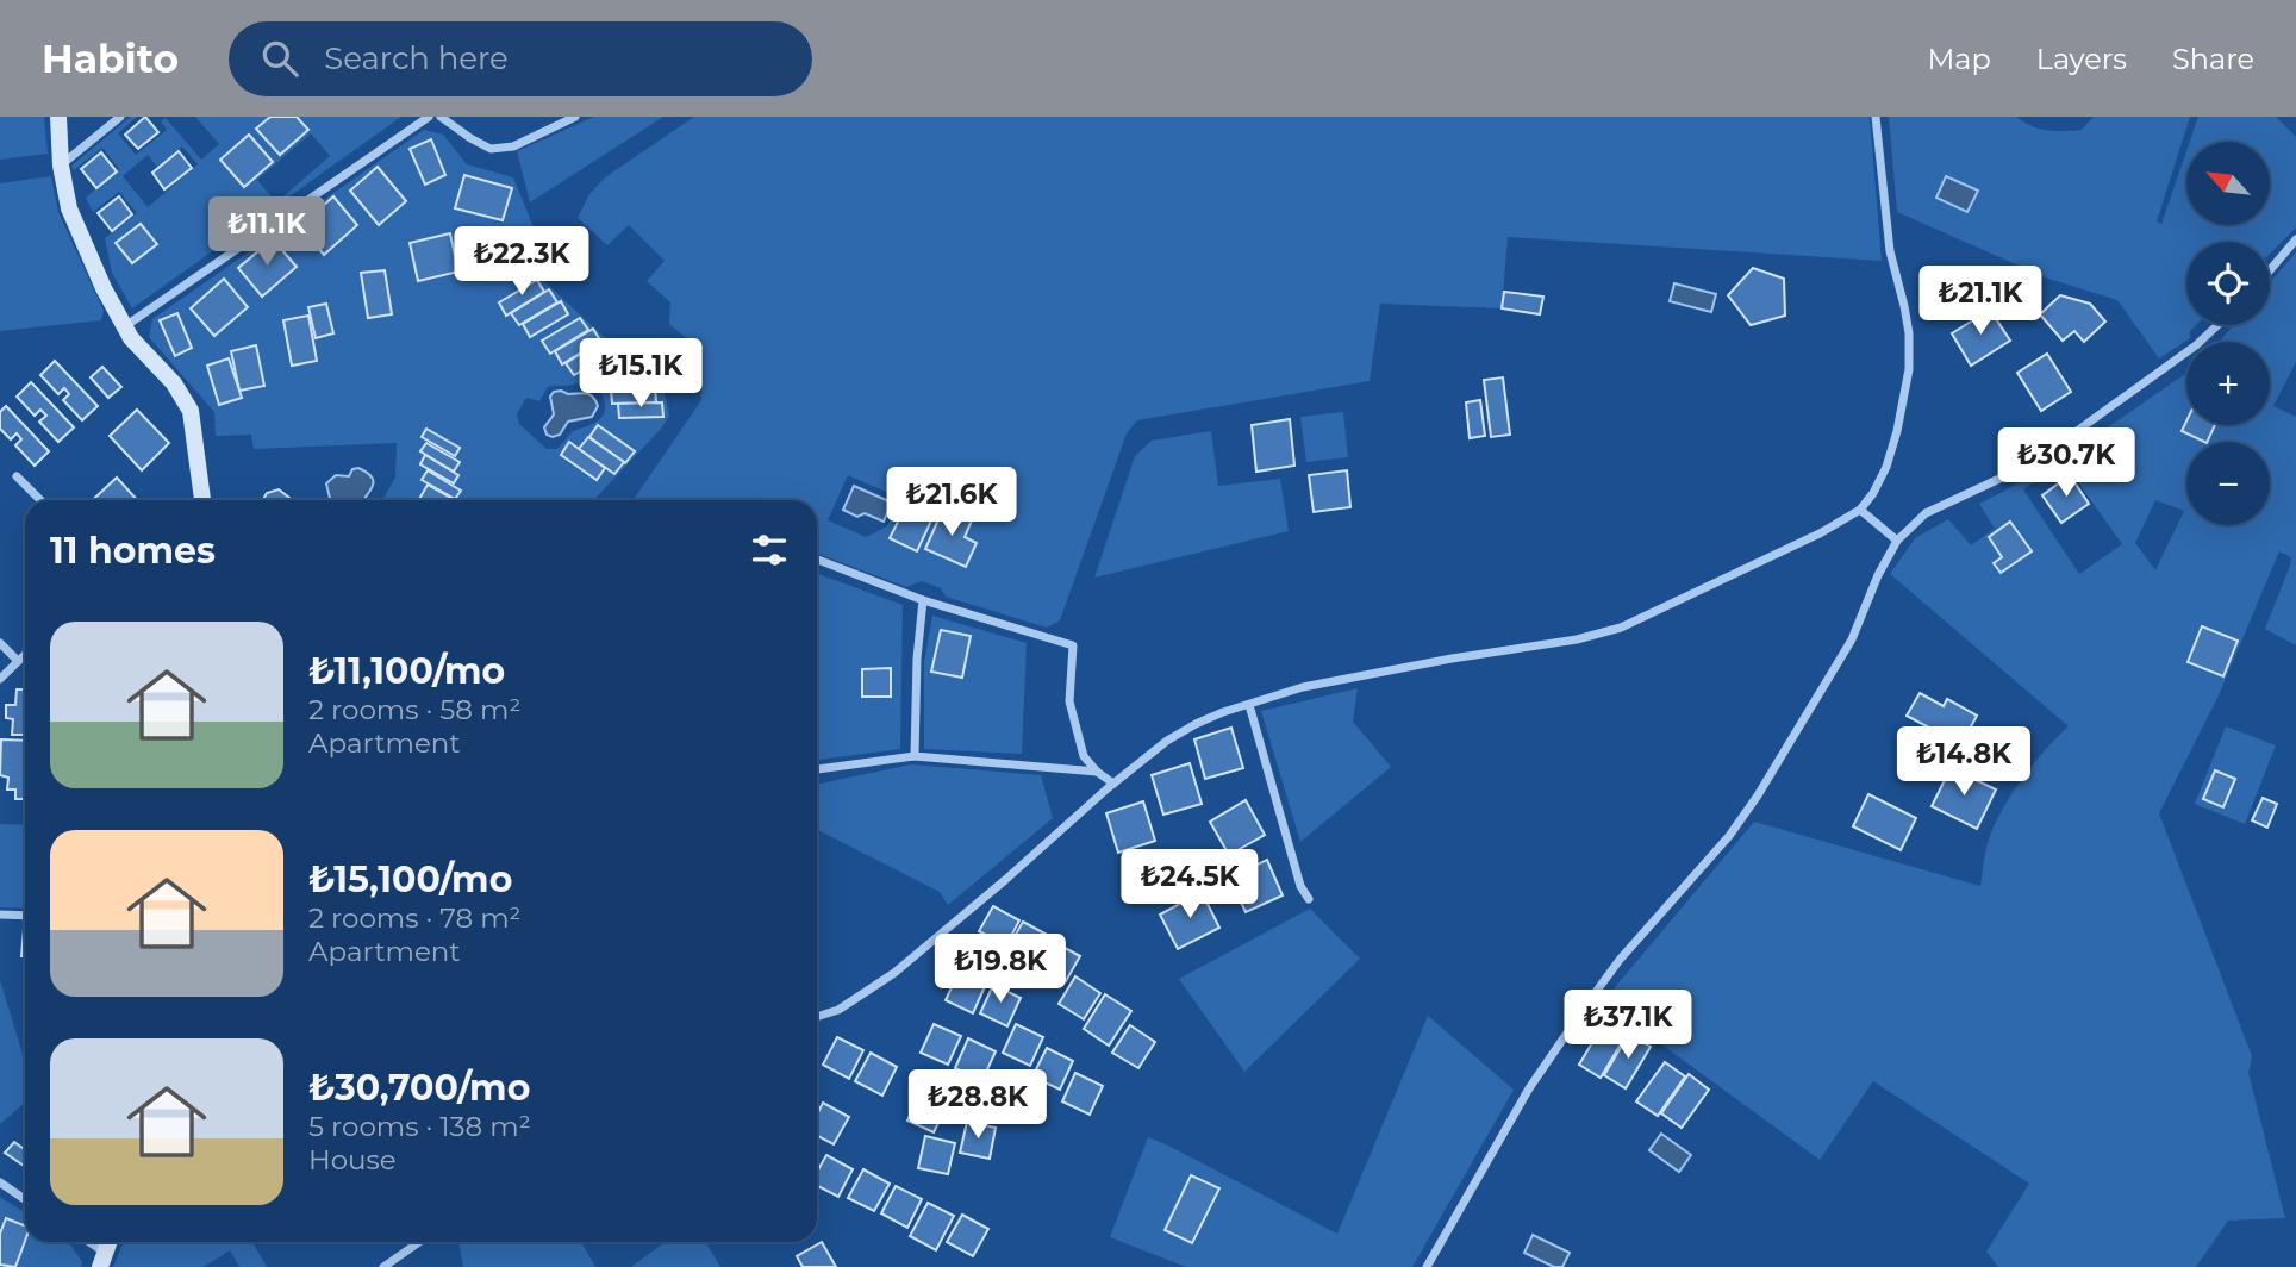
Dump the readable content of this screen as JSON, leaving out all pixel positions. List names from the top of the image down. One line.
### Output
{"north":"top left","page":{"header":"Habito","search":"Search here","nav":["Map","Layers","Share"],"map_buttons":["+","−"],"price":["₺11.1K","₺22.3K","₺21.1K","₺15.1K","₺30.7K","₺21.6K","₺14.8K","₺24.5K","₺19.8K","₺37.1K","₺28.8K"],"heading":"11 homes","list":[{"name":"₺11,100/mo","note":"2 rooms · 58 m² · Apartment"},{"name":"₺15,100/mo","note":"2 rooms · 78 m² · Apartment"},{"name":"₺30,700/mo","note":"5 rooms · 138 m² · House"}]}}
